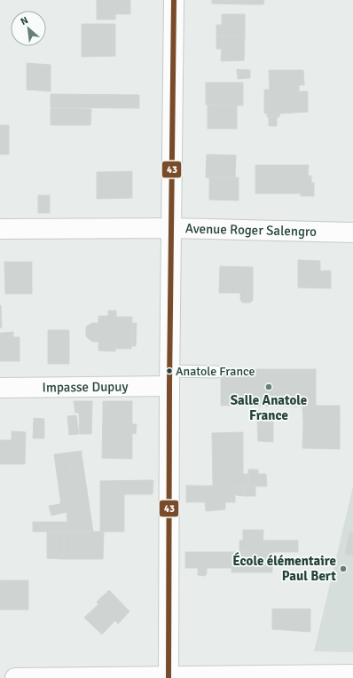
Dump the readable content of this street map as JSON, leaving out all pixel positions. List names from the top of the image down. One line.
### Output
{"streets":{"street":["Avenue Roger Salengro","Impasse Dupuy"]},"places":["Anatole France","Salle Anatole France","École élémentaire Paul Bert"],"lines":["transit line 43"],"north":"top left"}
